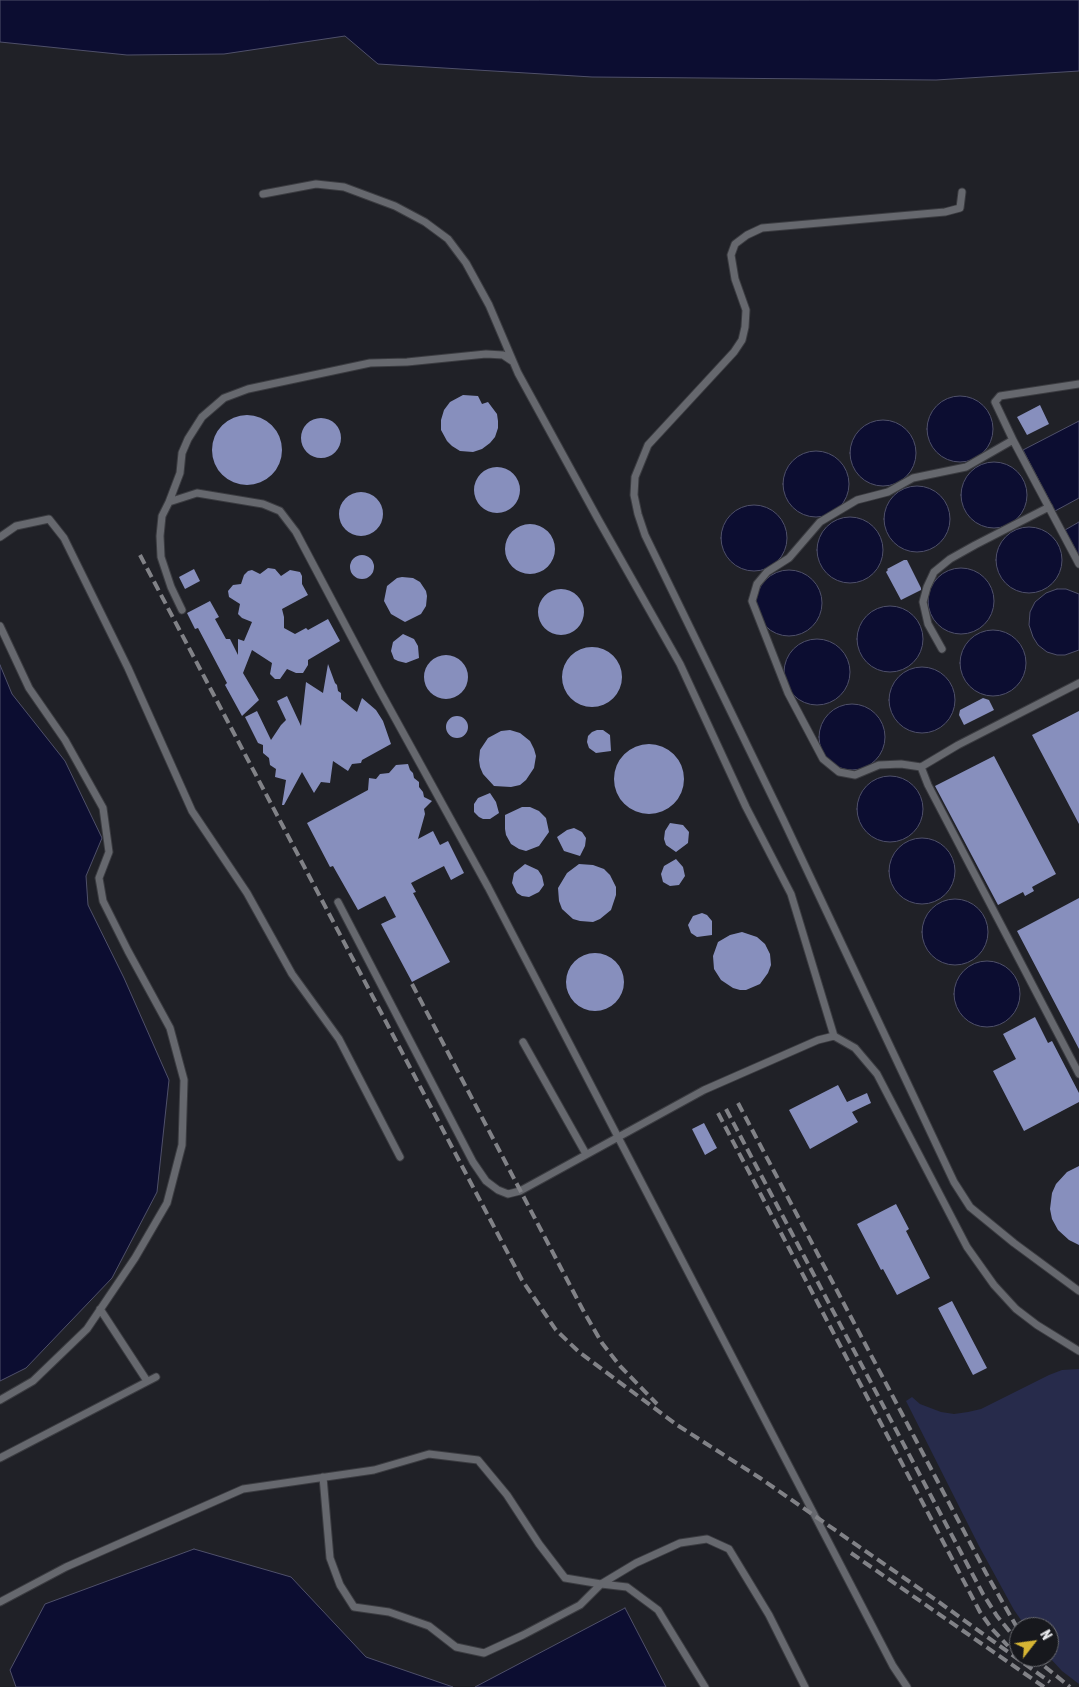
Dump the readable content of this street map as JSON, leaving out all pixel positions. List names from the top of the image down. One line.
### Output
{"north":"top right"}
